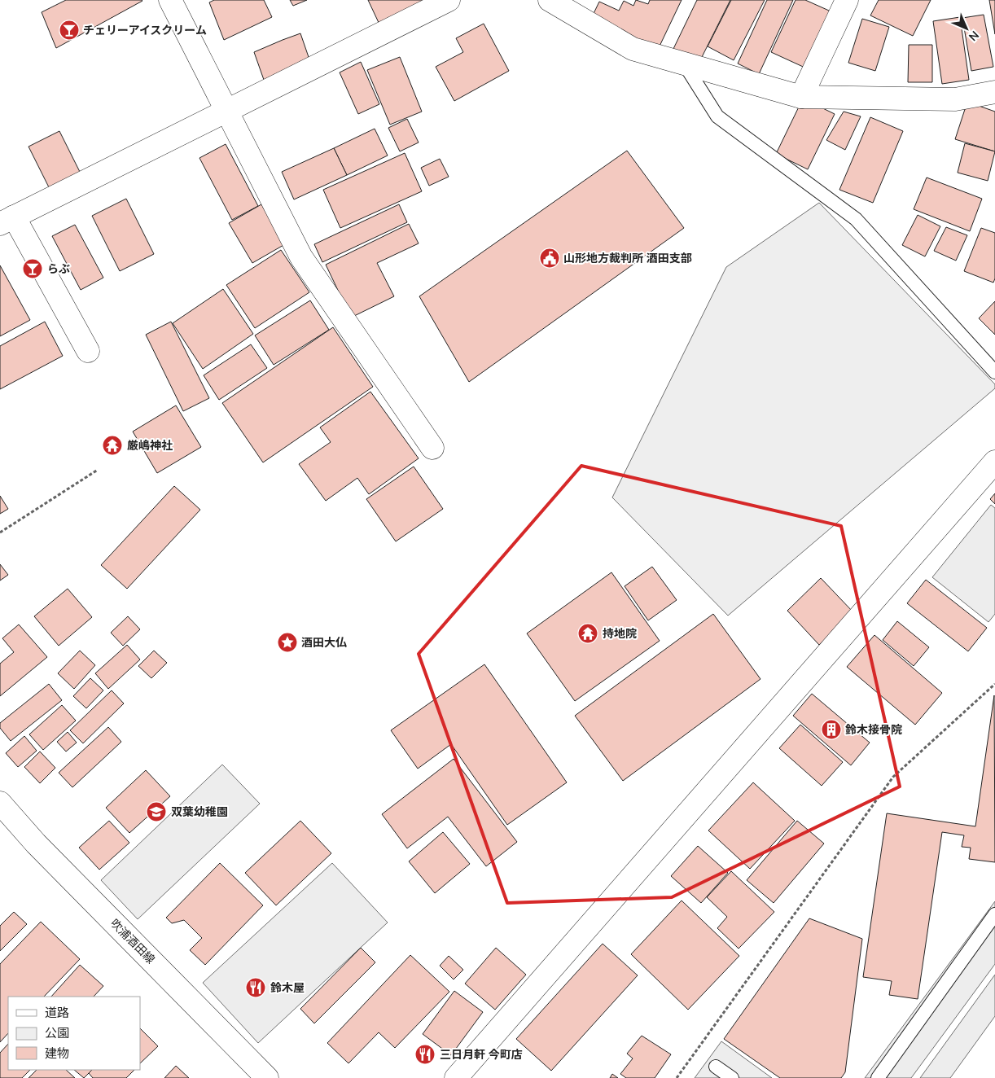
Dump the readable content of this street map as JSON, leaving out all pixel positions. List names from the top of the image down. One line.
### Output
{"streets":{"street":["吹浦酒田線"]},"places":{"bar":["チェリーアイスクリーム","らぶ"],"public building":["山形地方裁判所 酒田支部"],"temple":["厳嶋神社","持地院"],"place":["酒田大仏"],"building":["鈴木接骨院"],"school or university":["双葉幼稚園"],"restaurant":["鈴木屋","三日月軒 今町店"]},"legend":["道路","公園","建物"],"north":"bottom right"}
